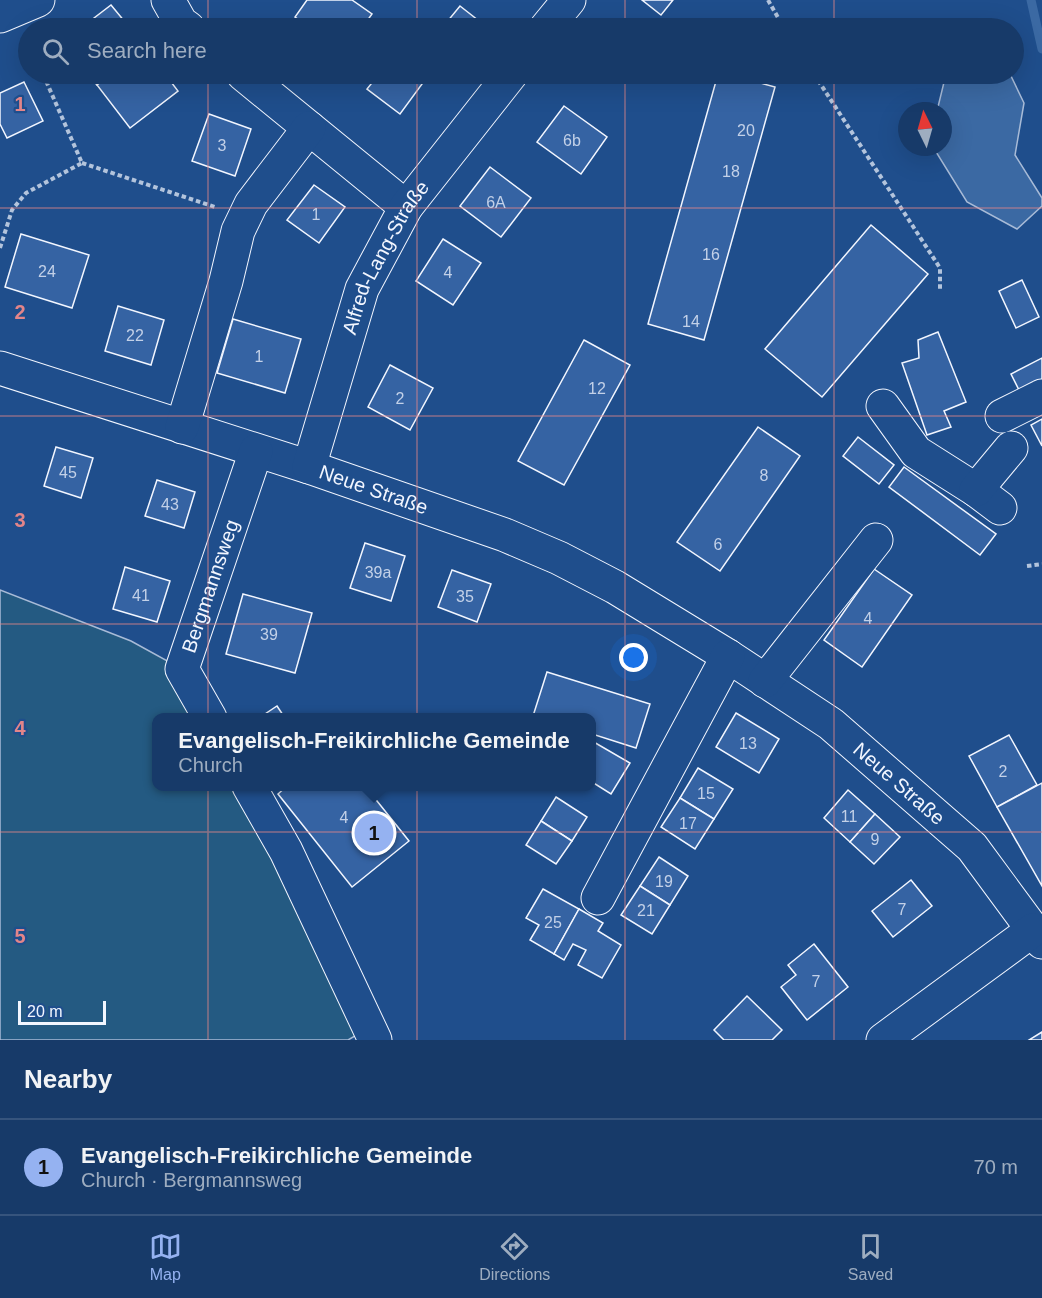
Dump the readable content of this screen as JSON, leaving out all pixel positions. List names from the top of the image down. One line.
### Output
{"streets":{"street":["Alfred-Lang-Straße","Neue Straße","Bergmannsweg"]},"crossings":[["Alfred-Lang-Straße","Neue Straße"],["Neue Straße","Bergmannsweg"]],"house_numbers":["20","6b","3","18","6A","1","16","24","4","14","22","1","12","2","45","8","43","6","39a","41","35","4","39","13","2","15","11","4","17","9","19","7","21","25","7"],"scale_bar":"20 m","north":"top","page":{"search":"Search here","popup":["Evangelisch-Freikirchliche Gemeinde","Church"],"pins":"1","scale":"20 m","heading":"Nearby","list":[{"mark":"1","name":"Evangelisch-Freikirchliche Gemeinde","note":"Church · Bergmannsweg","value":"70 m"}],"nav":["Map","Directions","Saved"]},"grid":{"rows":["1","2","3","4","5"]}}
